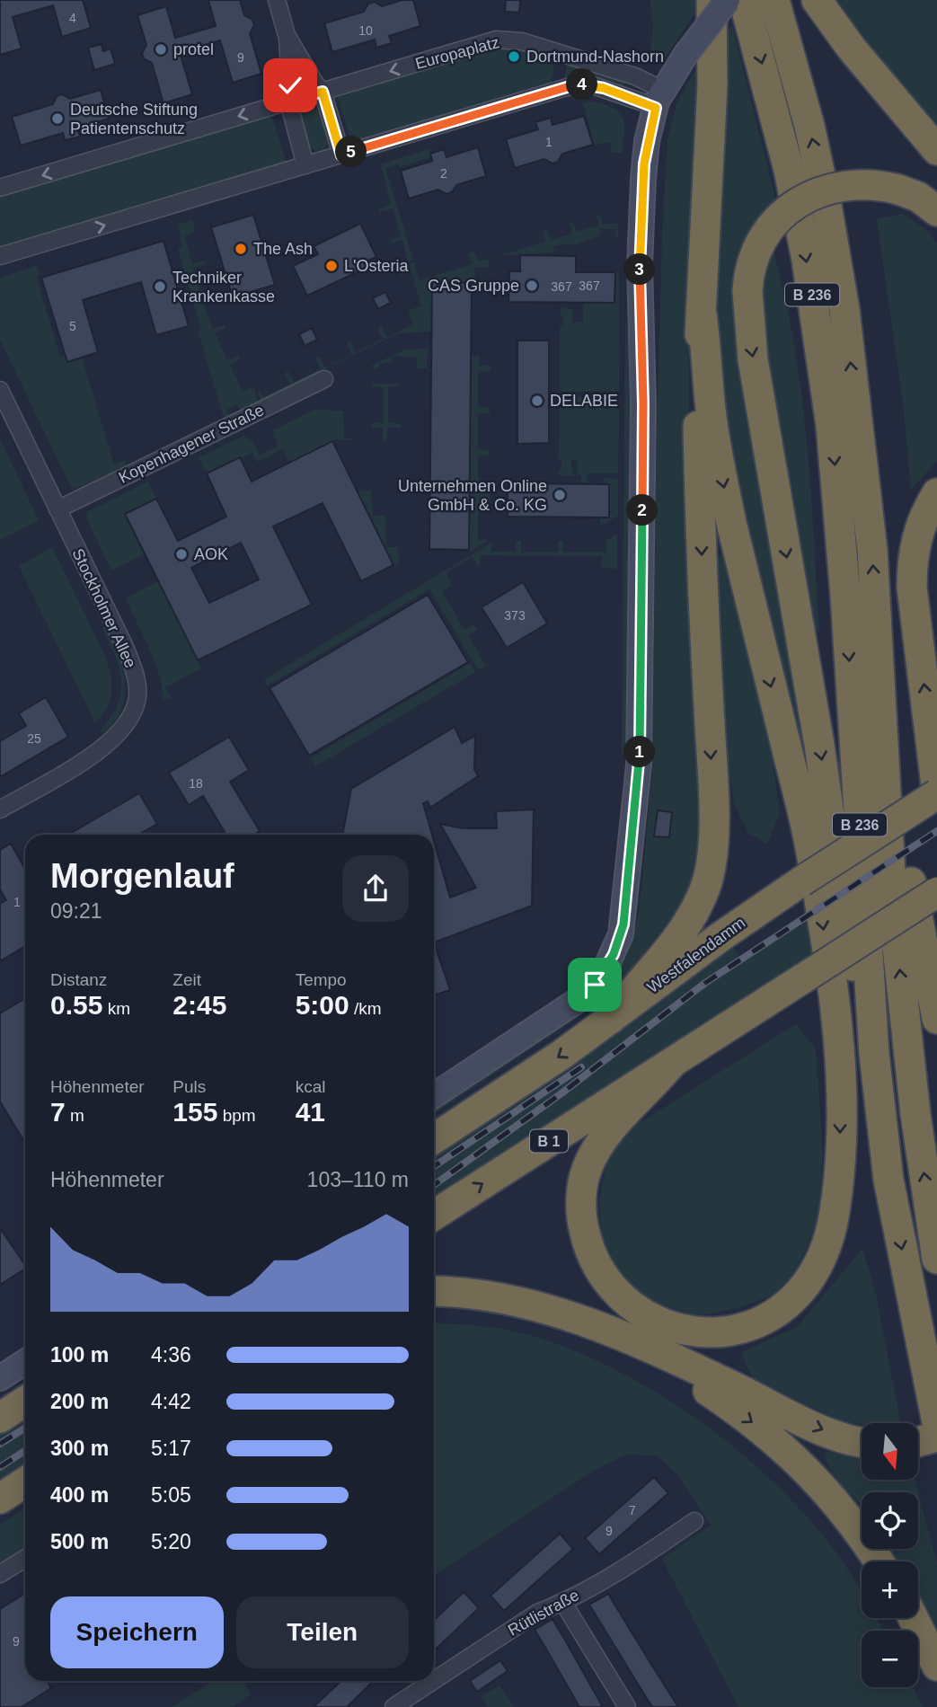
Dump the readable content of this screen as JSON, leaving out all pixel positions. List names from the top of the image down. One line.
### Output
{"streets":{"highway":["B 236","Westfalendamm","B 1"],"street":["Europaplatz","Kopenhagener Straße","Stockholmer Allee","Rütlistraße"]},"crossings":[["Kopenhagener Straße","Stockholmer Allee"]],"places":["protel","Dortmund-Nashorn","Deutsche Stiftung Patientenschutz","The Ash","L'Osteria","CAS Gruppe","Techniker Krankenkasse","DELABIE","Unternehmen Online GmbH & Co. KG","AOK"],"house_numbers":["4","10","9","1","2","367","367","5","373","25","18","1","7","9","9"],"north":"bottom","page":{"pins":["4","5","3","2","1"],"heading":["Morgenlauf","09:21"],"stats":[["Distanz","0.55 km"],["Zeit","2:45"],["Tempo","5:00 /km"],["Höhenmeter","7 m"],["Puls","155 bpm"],["kcal","41"]],"chart":["Höhenmeter","103–110 m"],"list":[{"name":"100 m","note":"4:36"},{"name":"200 m","note":"4:42"},{"name":"300 m","note":"5:17"},{"name":"400 m","note":"5:05"},{"name":"500 m","note":"5:20"}],"map_buttons":["+","−"],"buttons":["Speichern","Teilen"]}}
